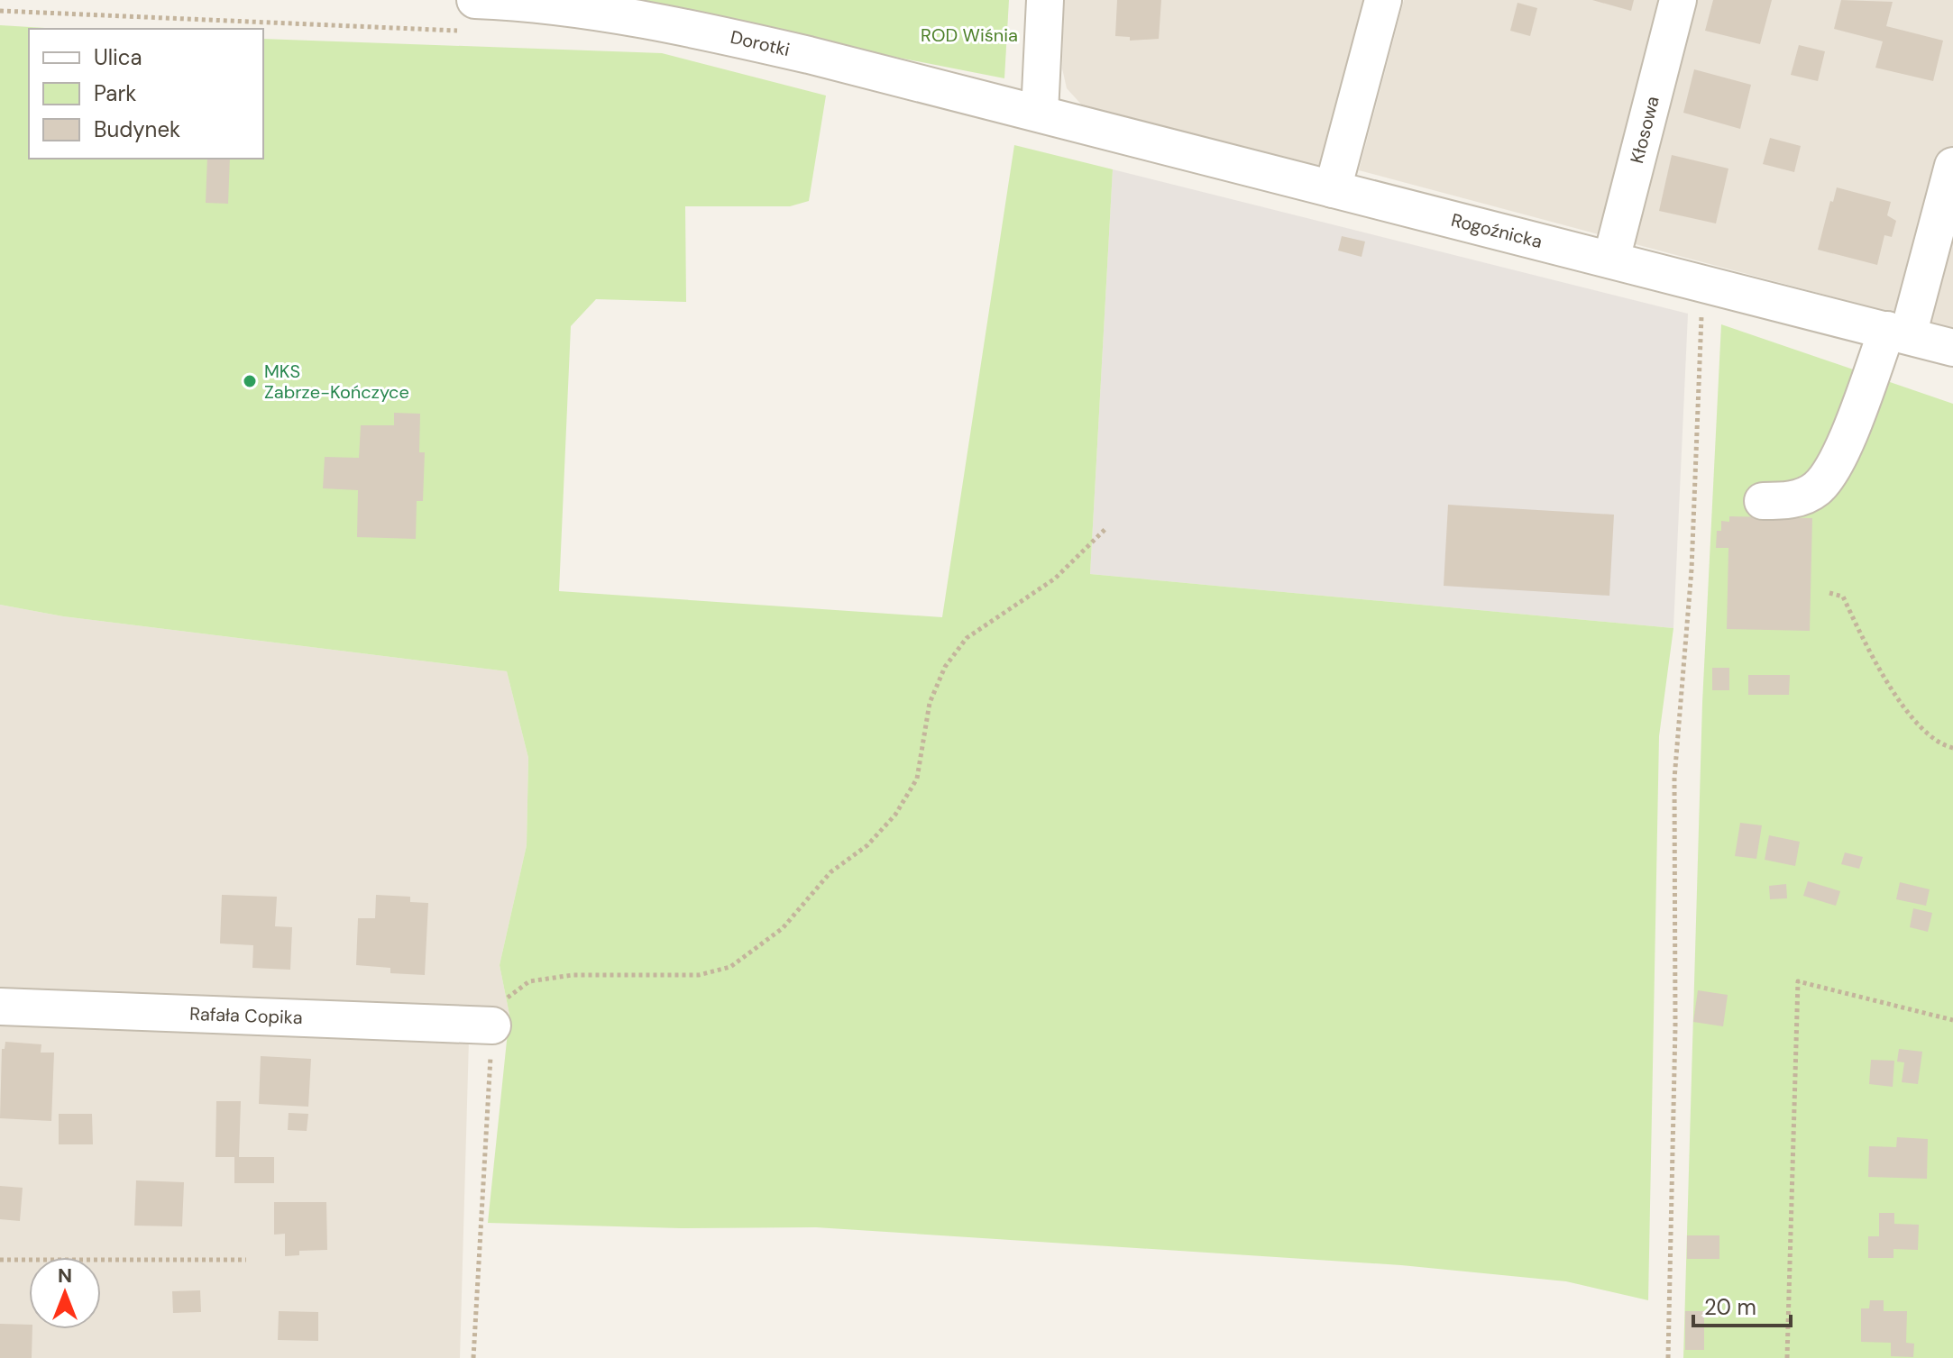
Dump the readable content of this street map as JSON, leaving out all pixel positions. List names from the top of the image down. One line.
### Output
{"streets":{"street":["Dorotki","Kłosowa","Rogoźnicka","Rafała Copika"]},"crossings":[["Dorotki","Rogoźnicka"],["Kłosowa","Rogoźnicka"]],"parks":["ROD Wiśnia"],"places":["MKS Zabrze-Kończyce"],"legend":["Ulica","Park","Budynek"],"scale_bar":"20 m","north":"top"}
